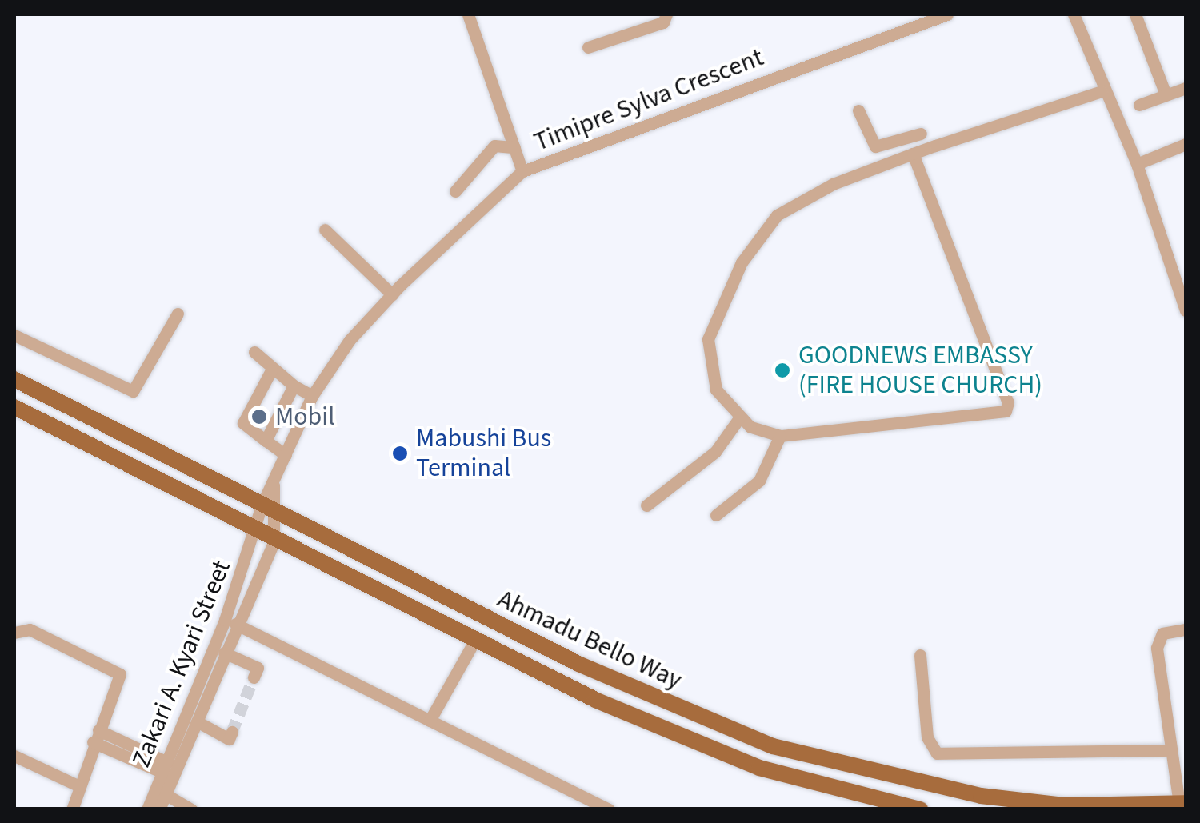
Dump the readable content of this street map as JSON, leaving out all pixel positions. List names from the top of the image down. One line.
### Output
{"streets":{"main road":["Ahmadu Bello Way"],"street":["Timipre Sylva Crescent","Zakari A. Kyari Street"]},"crossings":[["Timipre Sylva Crescent","Ahmadu Bello Way"],["Timipre Sylva Crescent","Zakari A. Kyari Street"],["Ahmadu Bello Way","Zakari A. Kyari Street"]],"places":["GOODNEWS EMBASSY (FIRE HOUSE CHURCH)","Mobil","Mabushi Bus Terminal"]}
